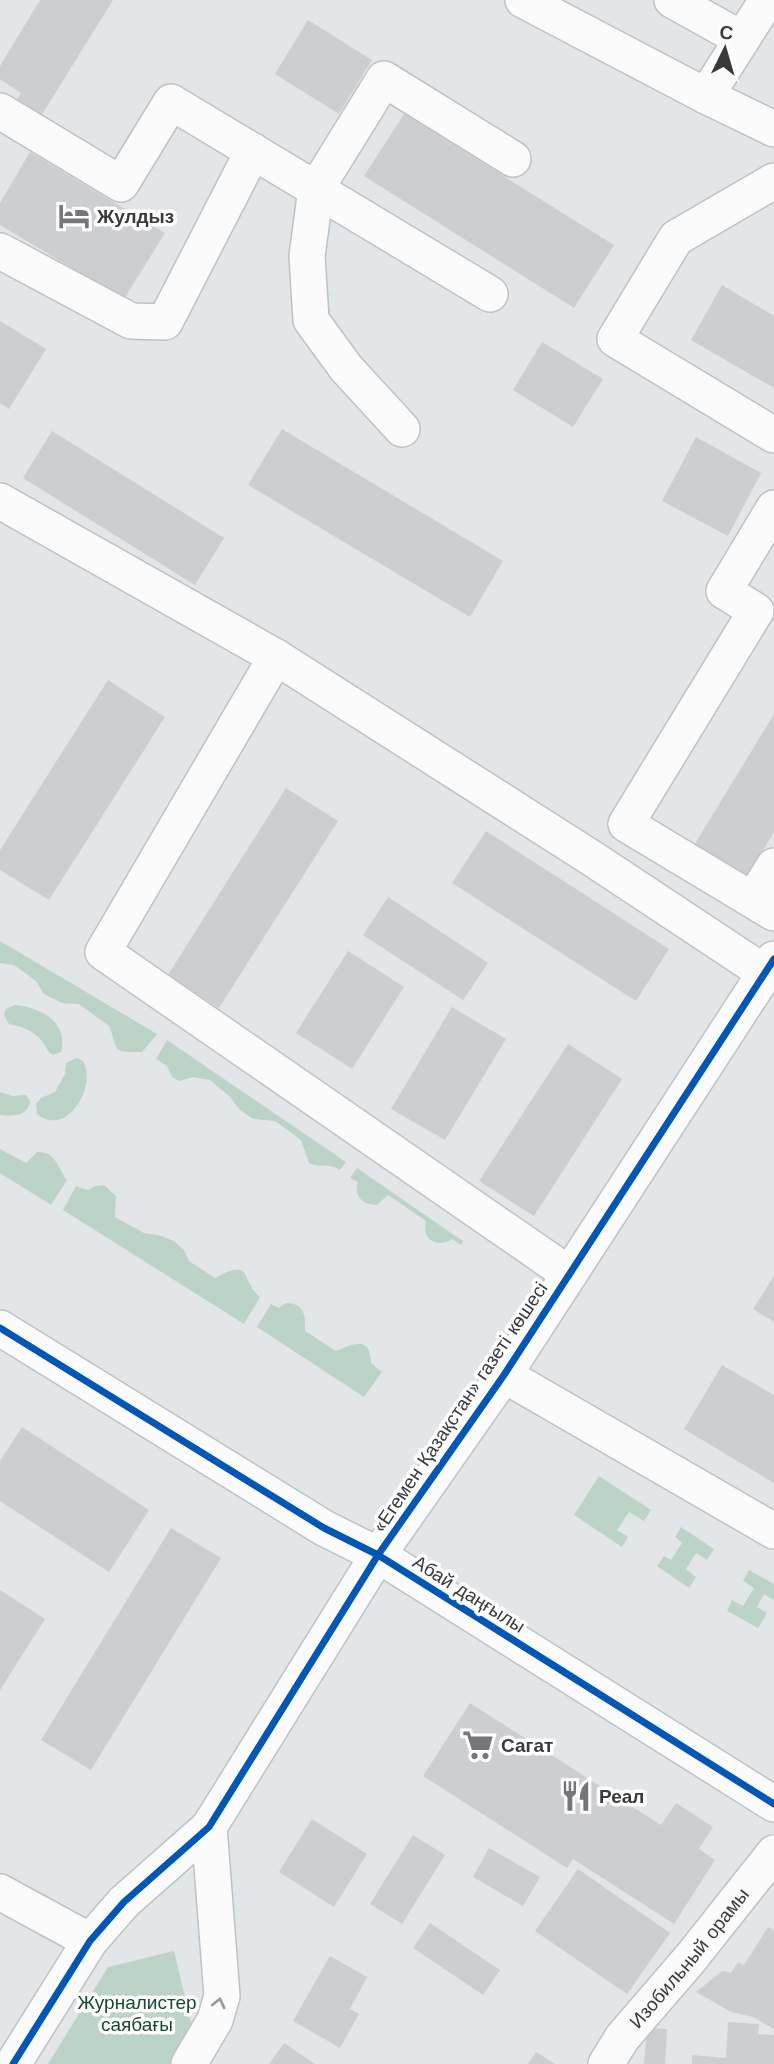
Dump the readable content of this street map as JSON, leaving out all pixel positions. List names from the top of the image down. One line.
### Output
{"streets":{"street":["«Егемен Қазақстан» газеті көшесі","Абай даңғылы","Изобильный орамы"]},"crossings":[["«Егемен Қазақстан» газеті көшесі","Абай даңғылы"]],"parks":["Журналистер саябағы"],"places":{"hotel":["Жулдыз"],"supermarket":["Сагат"],"restaurant":["Реал"]},"north":"top"}
